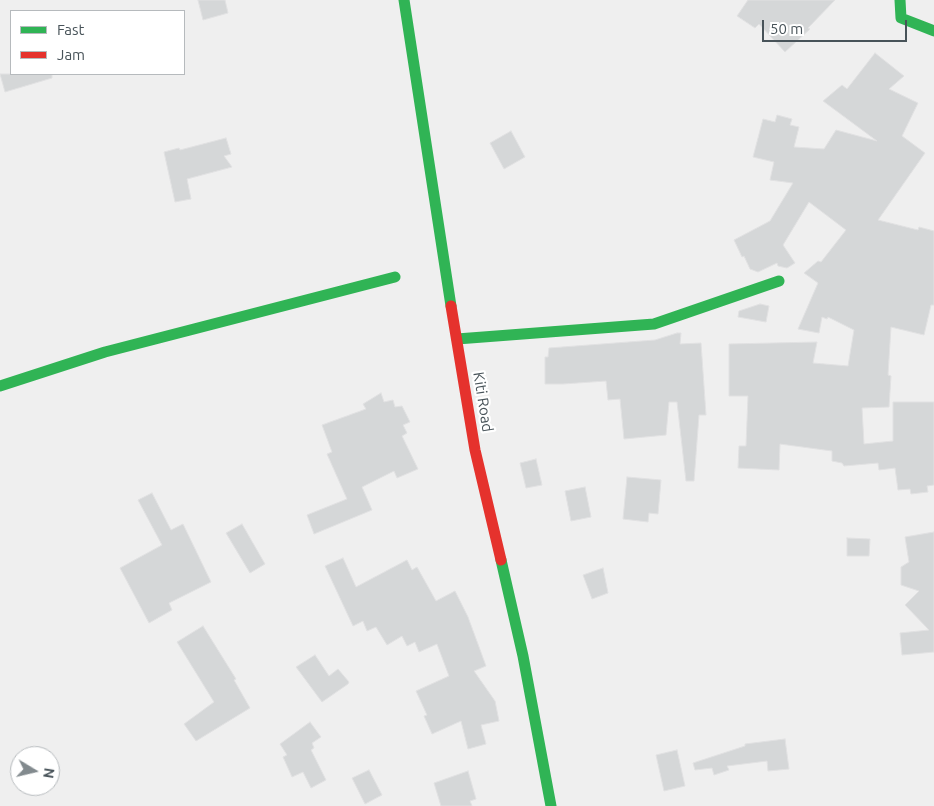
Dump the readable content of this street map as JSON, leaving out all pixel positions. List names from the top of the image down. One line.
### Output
{"streets":{"street":["Kiti Road"]},"legend":["Fast","Jam"],"scale_bar":"50 m","north":"right"}
